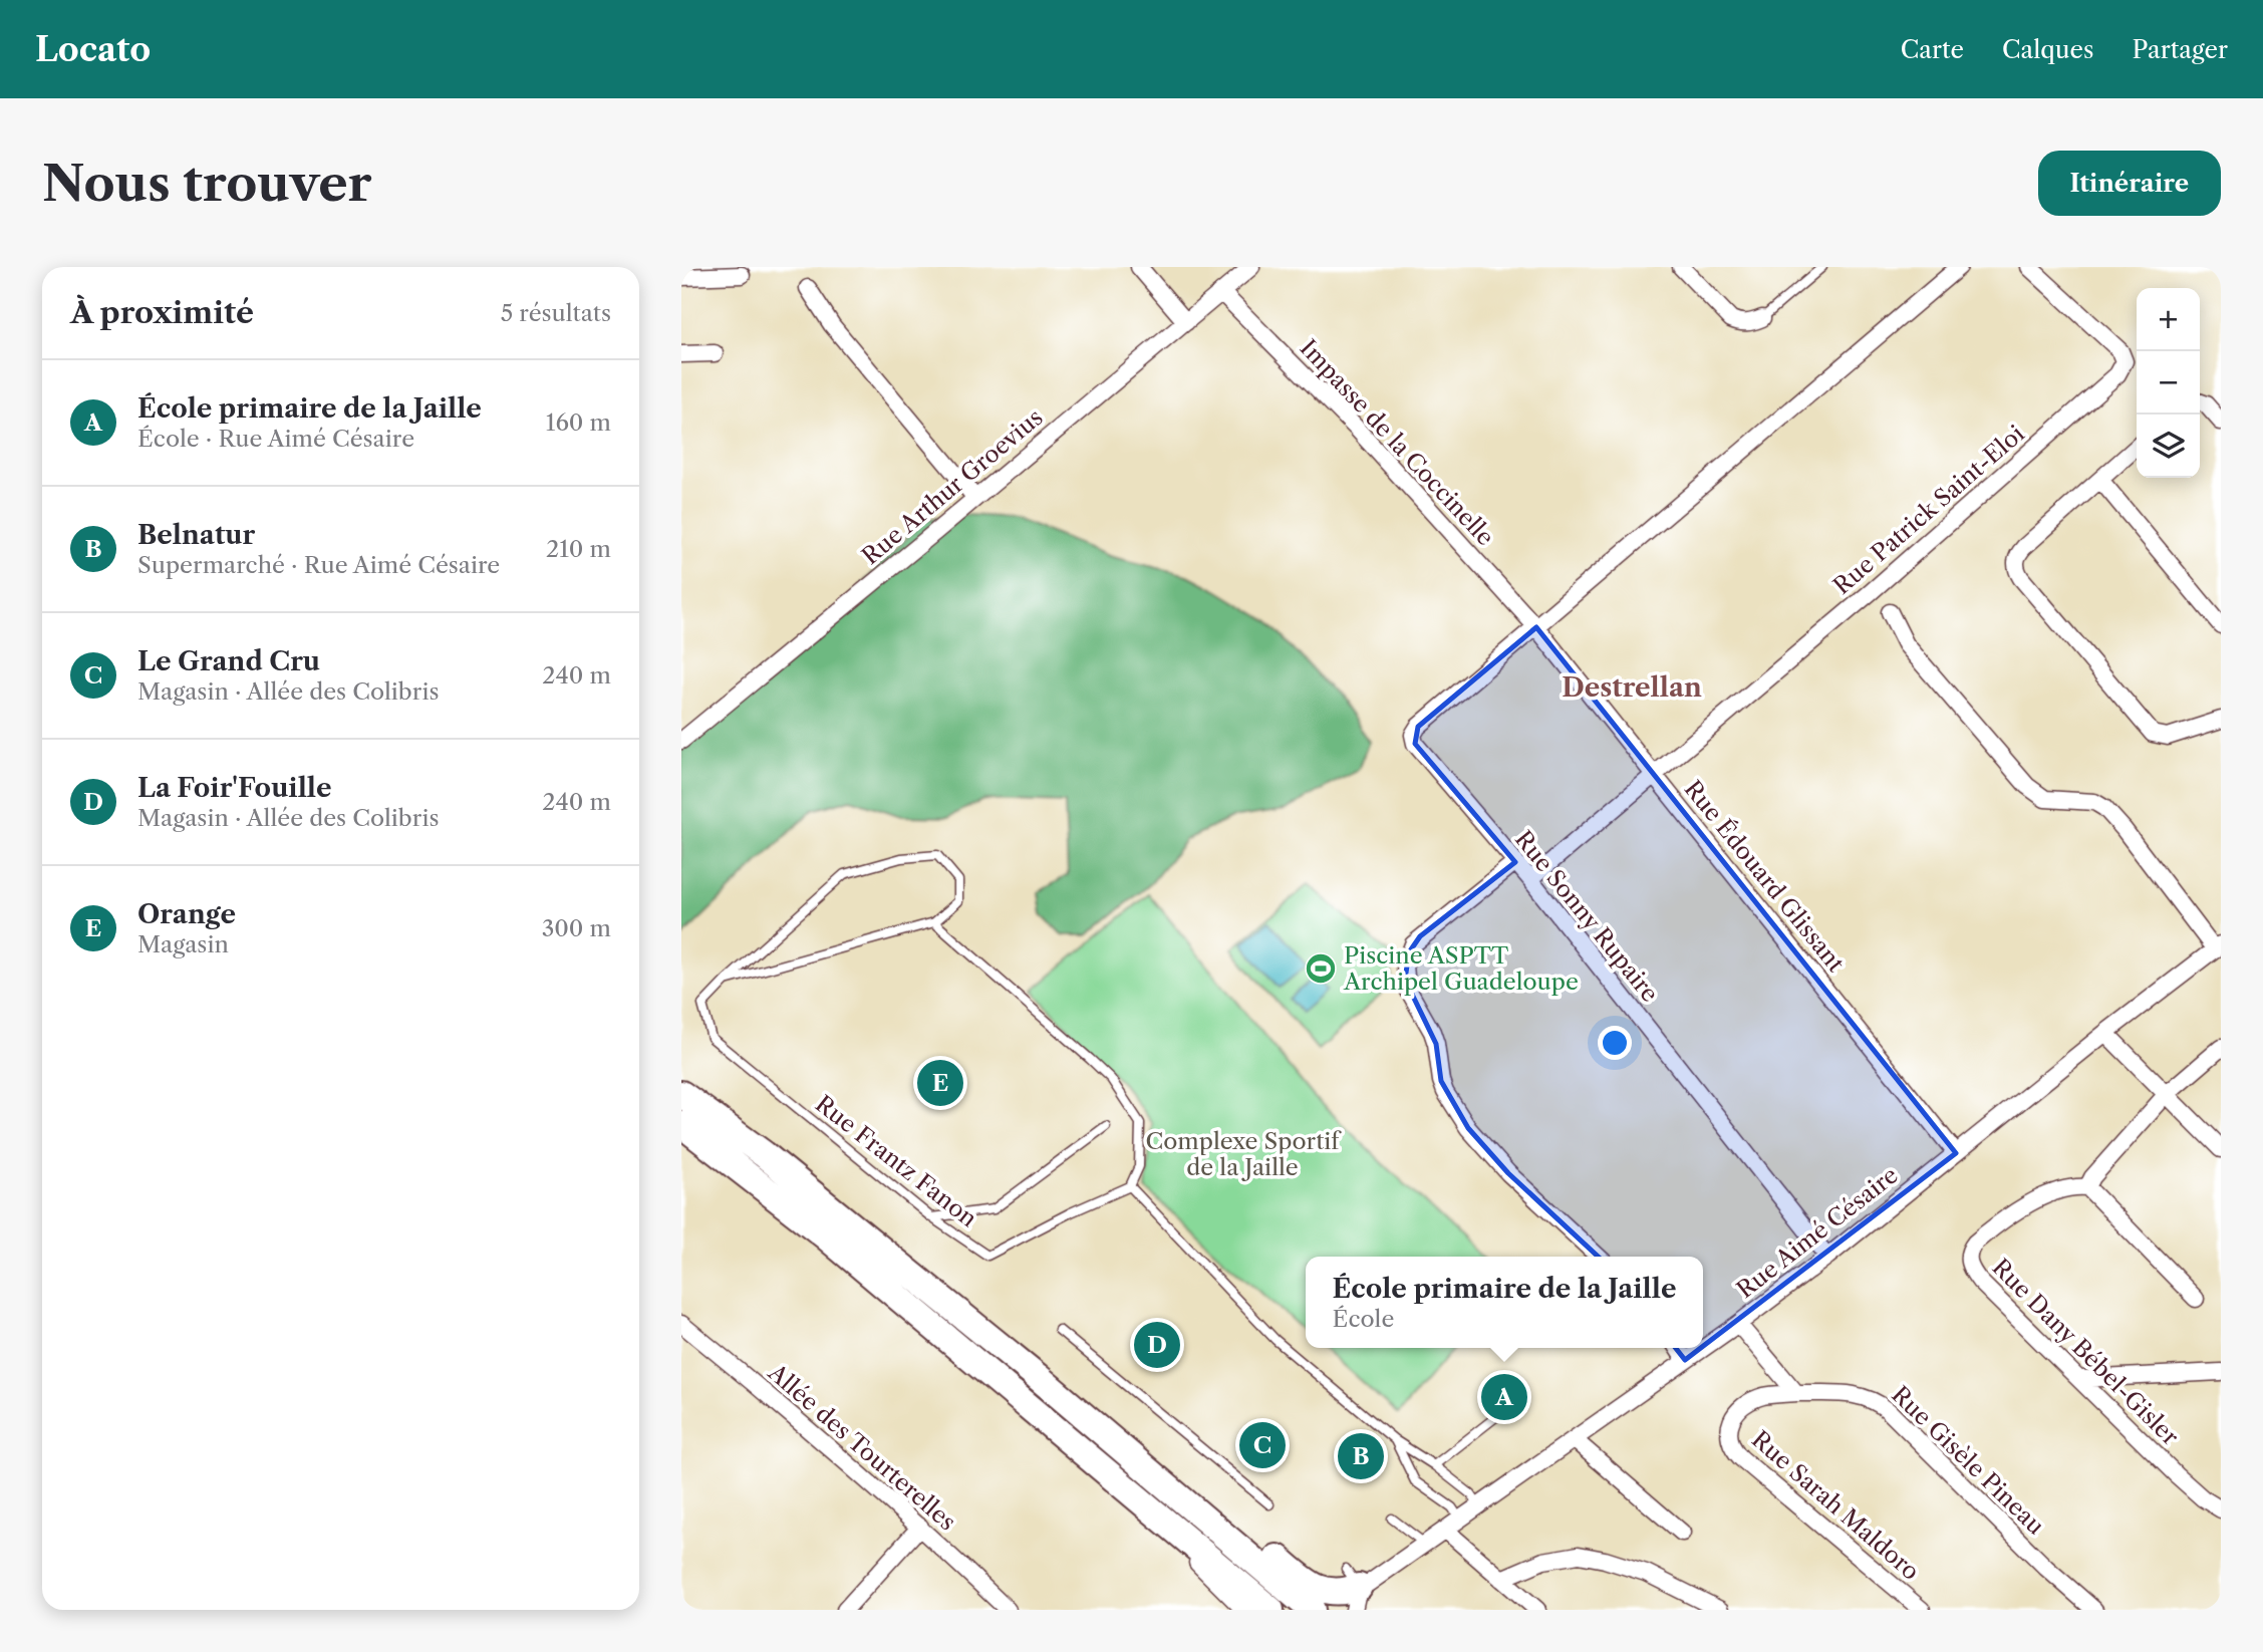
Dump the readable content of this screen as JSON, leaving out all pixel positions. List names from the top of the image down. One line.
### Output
{"streets":{"street":["Impasse de la Coccinelle","Rue Arthur Groevius","Rue Patrick Saint-Eloi","Rue Édouard Glissant","Rue Sonny Rupaire","Rue Aimé Césaire","Rue Dany Bébel-Gisler","Allée des Tourterelles","Rue Gisèle Pineau","Rue Sarah Maldoro"],"lane":["Rue Frantz Fanon"]},"crossings":[["Impasse de la Coccinelle","Rue Arthur Groevius"],["Impasse de la Coccinelle","Rue Édouard Glissant"],["Impasse de la Coccinelle","Rue Sonny Rupaire"],["Rue Patrick Saint-Eloi","Rue Édouard Glissant"],["Rue Patrick Saint-Eloi","Rue Sonny Rupaire"],["Rue Édouard Glissant","Rue Sonny Rupaire"],["Rue Édouard Glissant","Rue Aimé Césaire"],["Rue Sonny Rupaire","Rue Aimé Césaire"],["Rue Gisèle Pineau","Rue Sarah Maldoro"]],"districts":["Destrellan"],"parks":["Complexe Sportif de la Jaille"],"places":{"sports":["Piscine ASPTT Archipel Guadeloupe"]},"page":{"header":"Locato","nav":["Carte","Calques","Partager"],"buttons":"Itinéraire","title":"Nous trouver","heading":["À proximité","5 résultats"],"map_buttons":["+","−"],"list":[{"mark":"A","name":"École primaire de la Jaille","note":"École · Rue Aimé Césaire","value":"160 m"},{"mark":"B","name":"Belnatur","note":"Supermarché · Rue Aimé Césaire","value":"210 m"},{"mark":"C","name":"Le Grand Cru","note":"Magasin · Allée des Colibris","value":"240 m"},{"mark":"D","name":"La Foir'Fouille","note":"Magasin · Allée des Colibris","value":"240 m"},{"mark":"E","name":"Orange","note":"Magasin","value":"300 m"}],"pins":["E","D","A","C","B"],"popup":["École primaire de la Jaille","École"]}}
